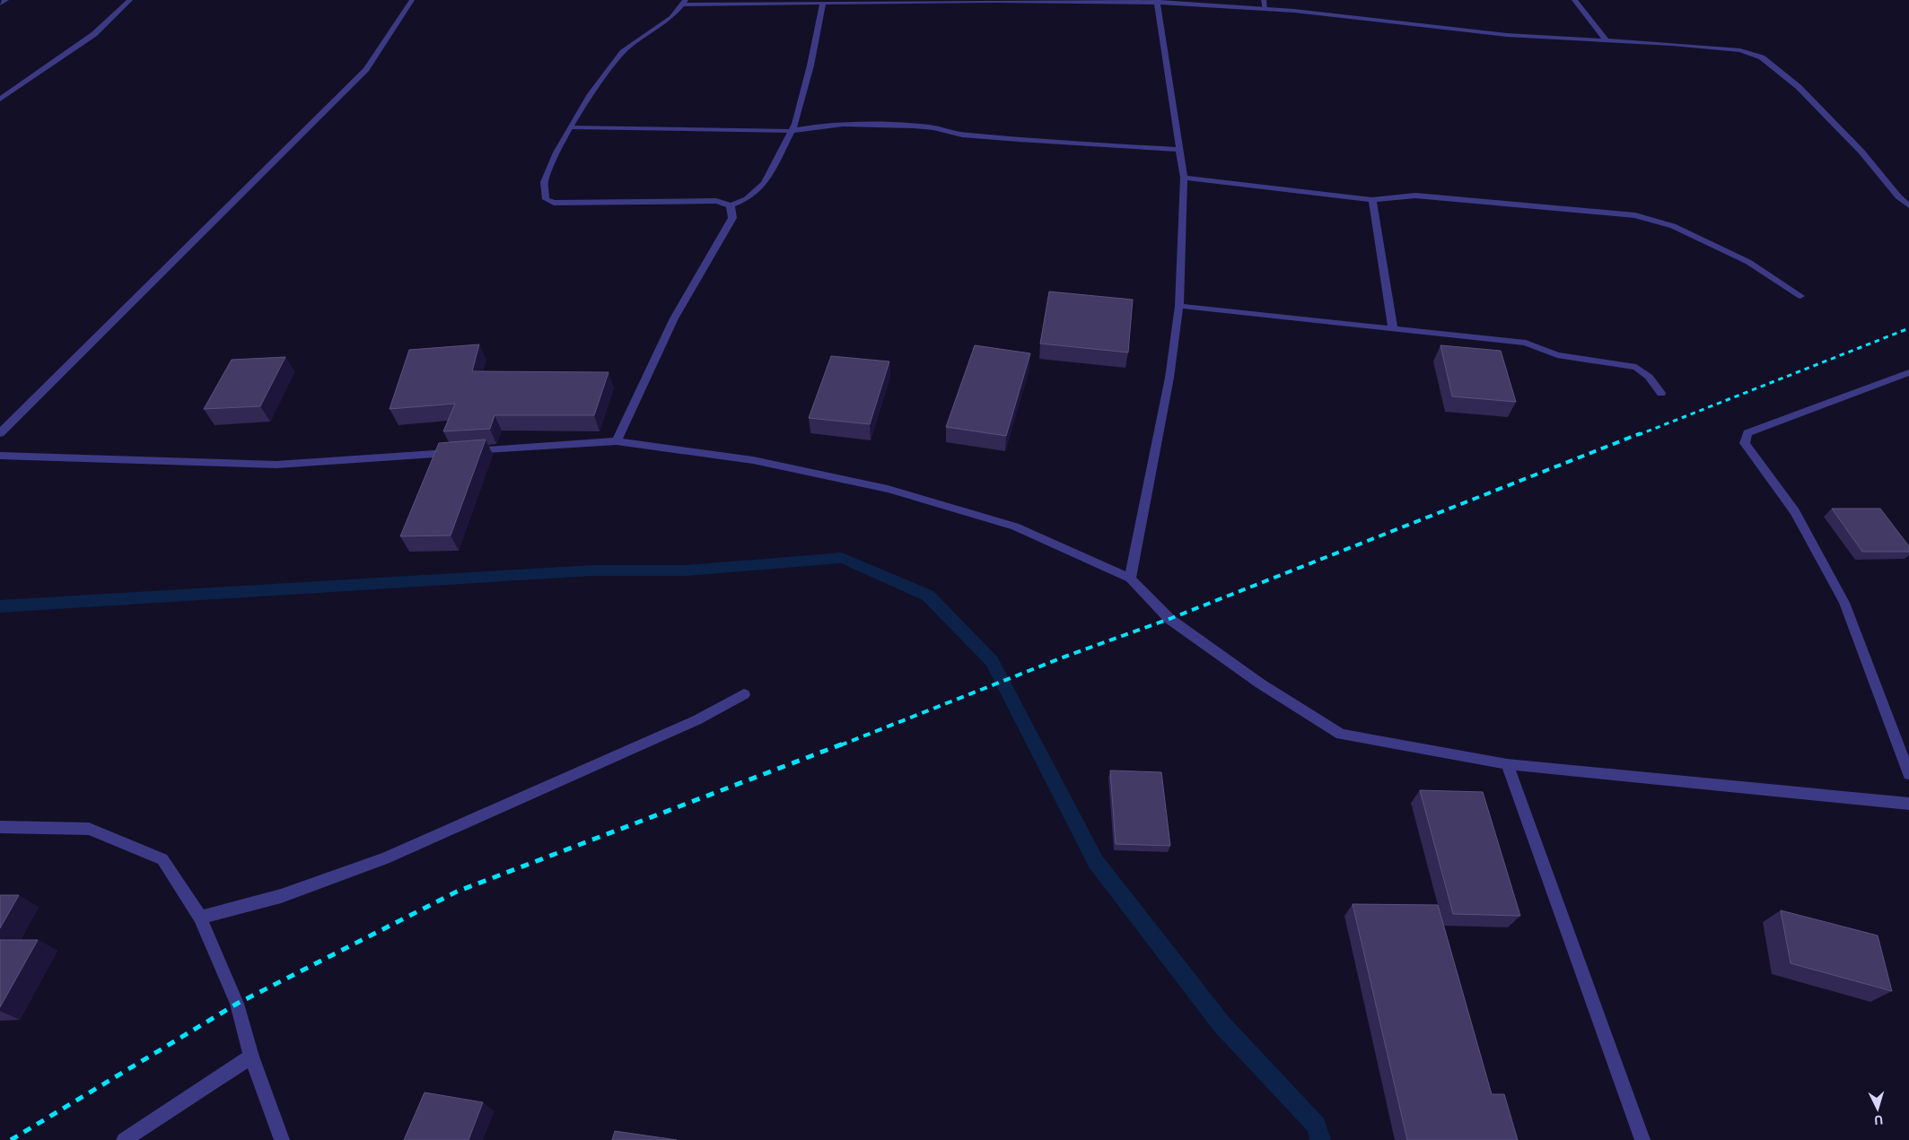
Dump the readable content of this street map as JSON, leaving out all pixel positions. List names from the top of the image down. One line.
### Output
{"north":"bottom"}
